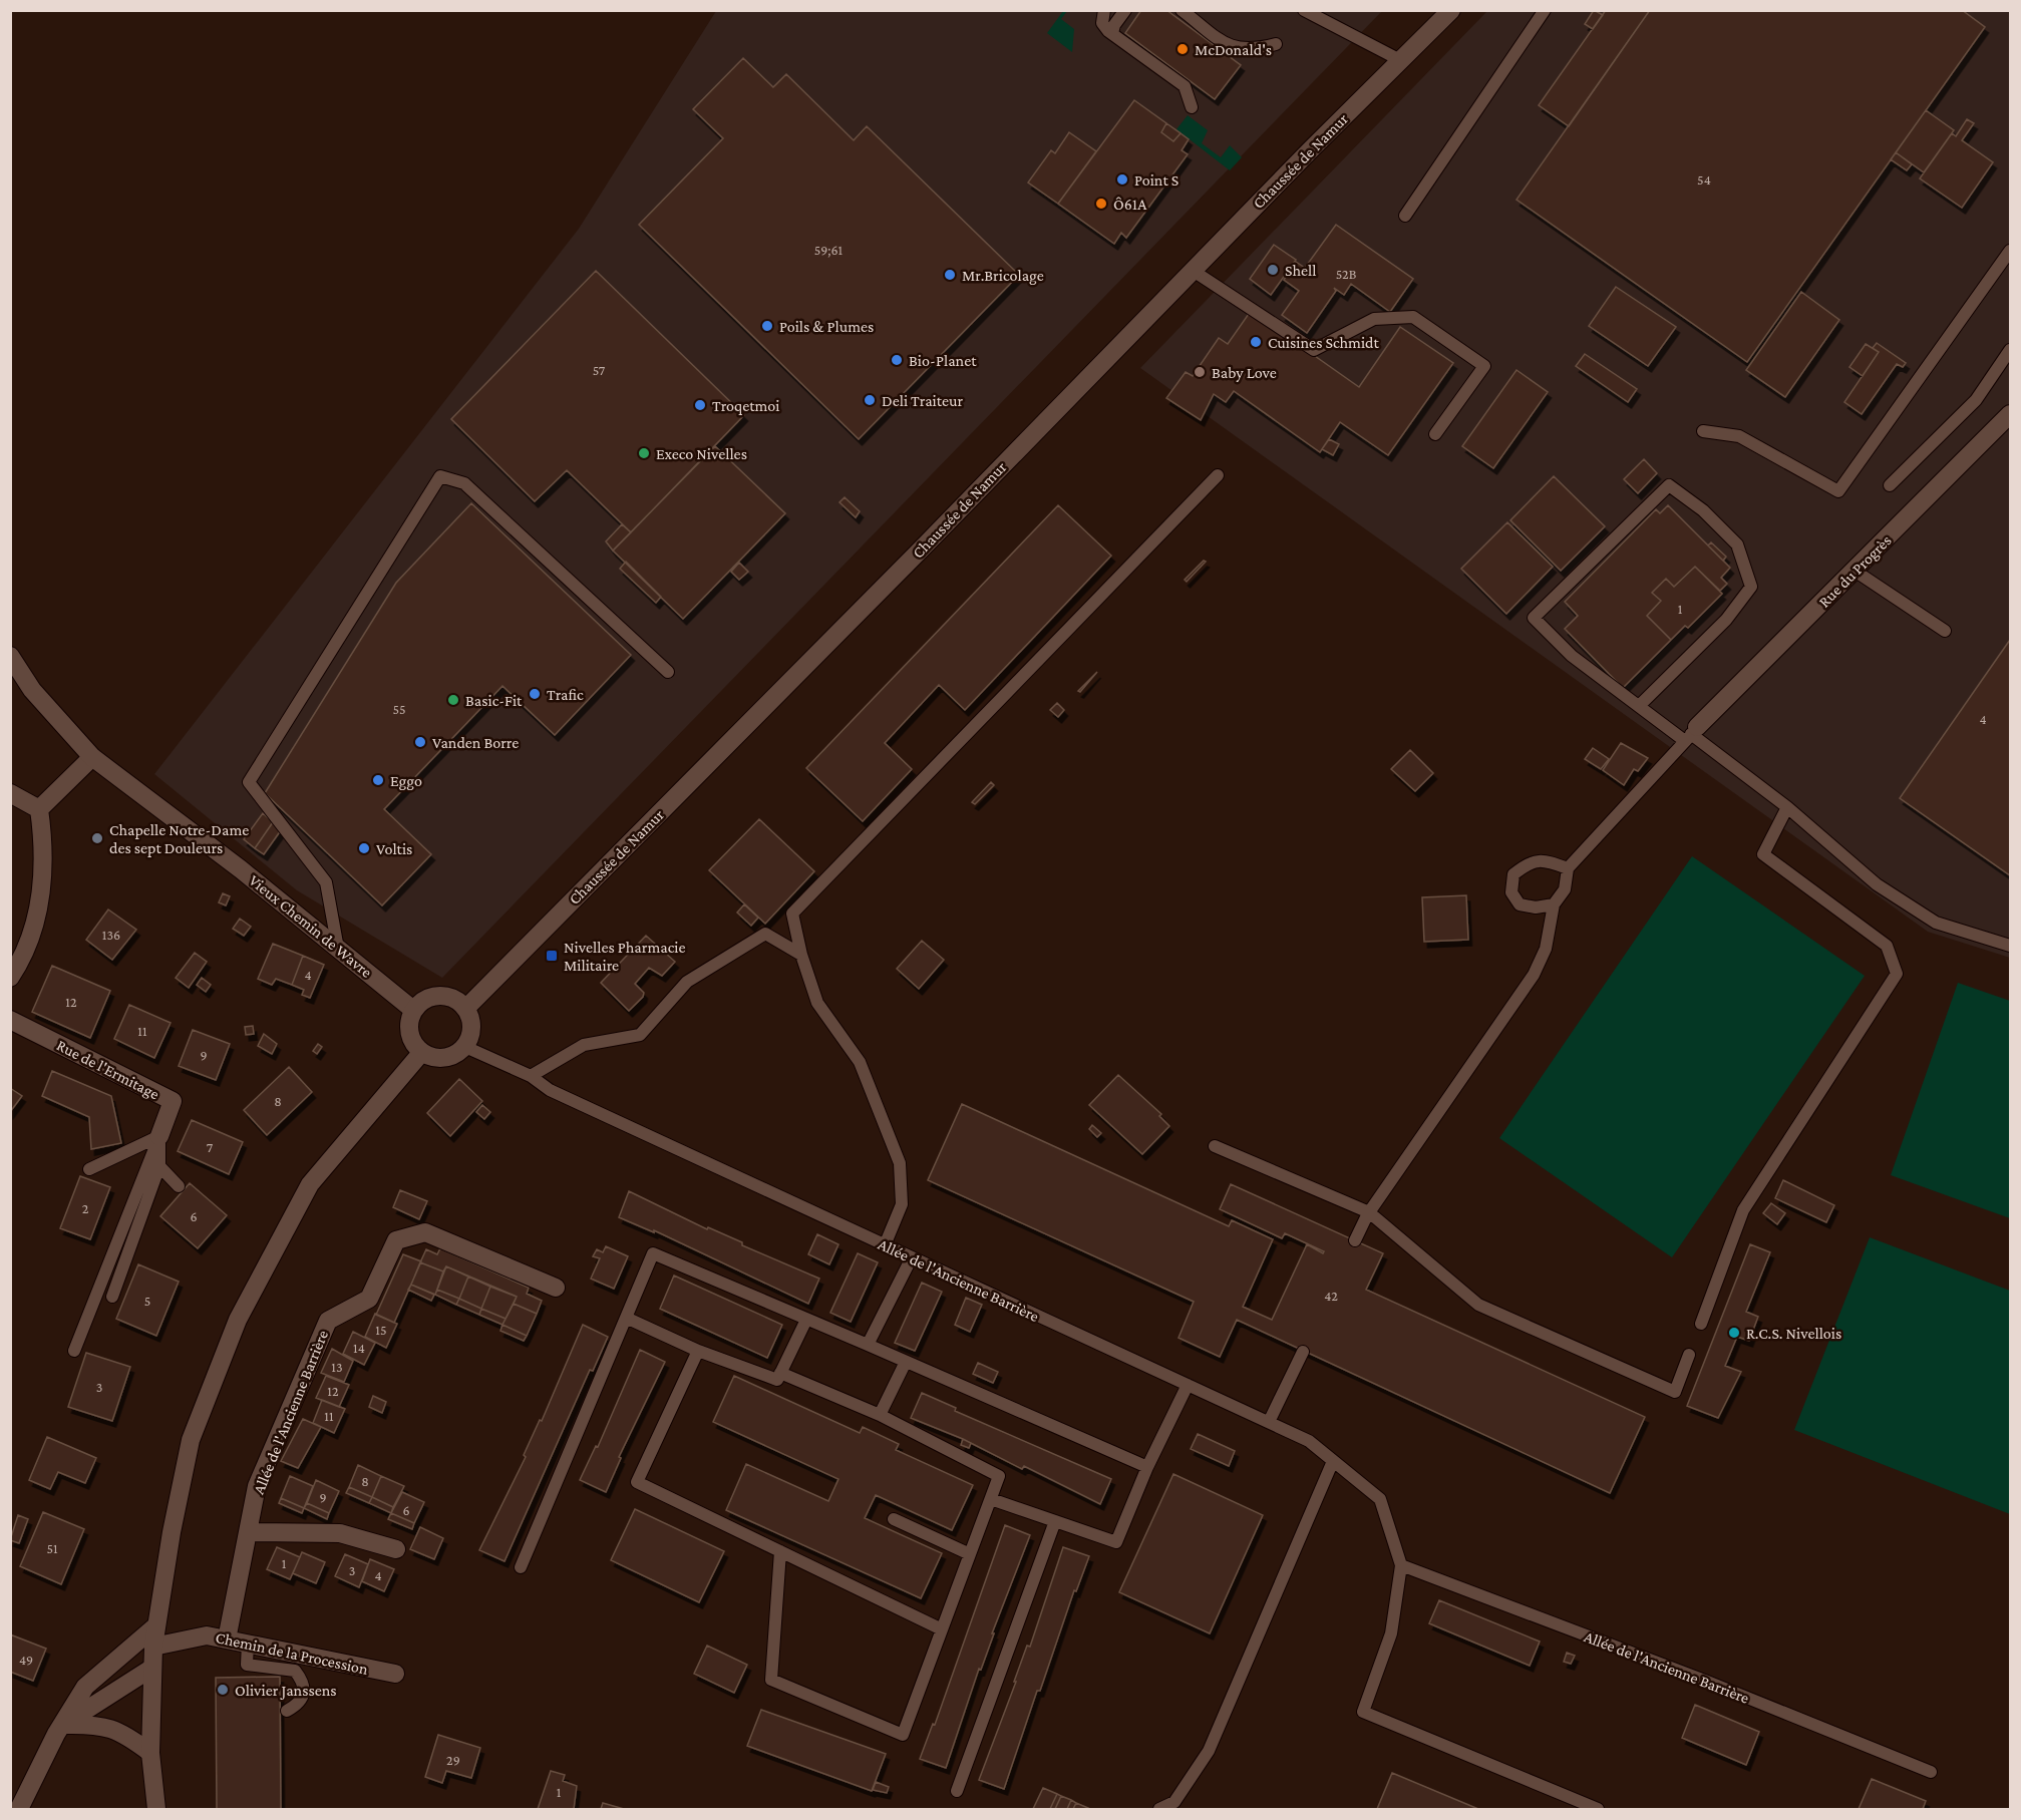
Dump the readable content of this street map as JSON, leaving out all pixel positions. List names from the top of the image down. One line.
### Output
{"streets":{"street":["Chaussée de Namur","Rue du Progrès","Vieux Chemin de Wavre","Rue de l'Ermitage","Allée de l'Ancienne Barrière","Chemin de la Procession"]},"crossings":[["Chaussée de Namur","Vieux Chemin de Wavre"],["Chaussée de Namur","Allée de l'Ancienne Barrière"],["Vieux Chemin de Wavre","Allée de l'Ancienne Barrière"],["Allée de l'Ancienne Barrière","Chemin de la Procession"]],"places":{"other":["McDonald's","Point S","Ô61A","Shell","Mr.Bricolage","Poils & Plumes","Cuisines Schmidt","Bio-Planet","Baby Love","Deli Traiteur","Troqetmoi","Execo Nivelles","Trafic","Basic-Fit","Vanden Borre","Eggo","Chapelle Notre-Dame des sept Douleurs","Voltis","R.C.S. Nivellois","Olivier Janssens"],"transit":["Nivelles Pharmacie Militaire"]},"house_numbers":["54","59;61","52B","57","1","55","4","136","4","12","11","9","8","7","2","6","42","5","15","14","13","3","12","11","8","9","6","51","1","3","4","49","29","1"]}
